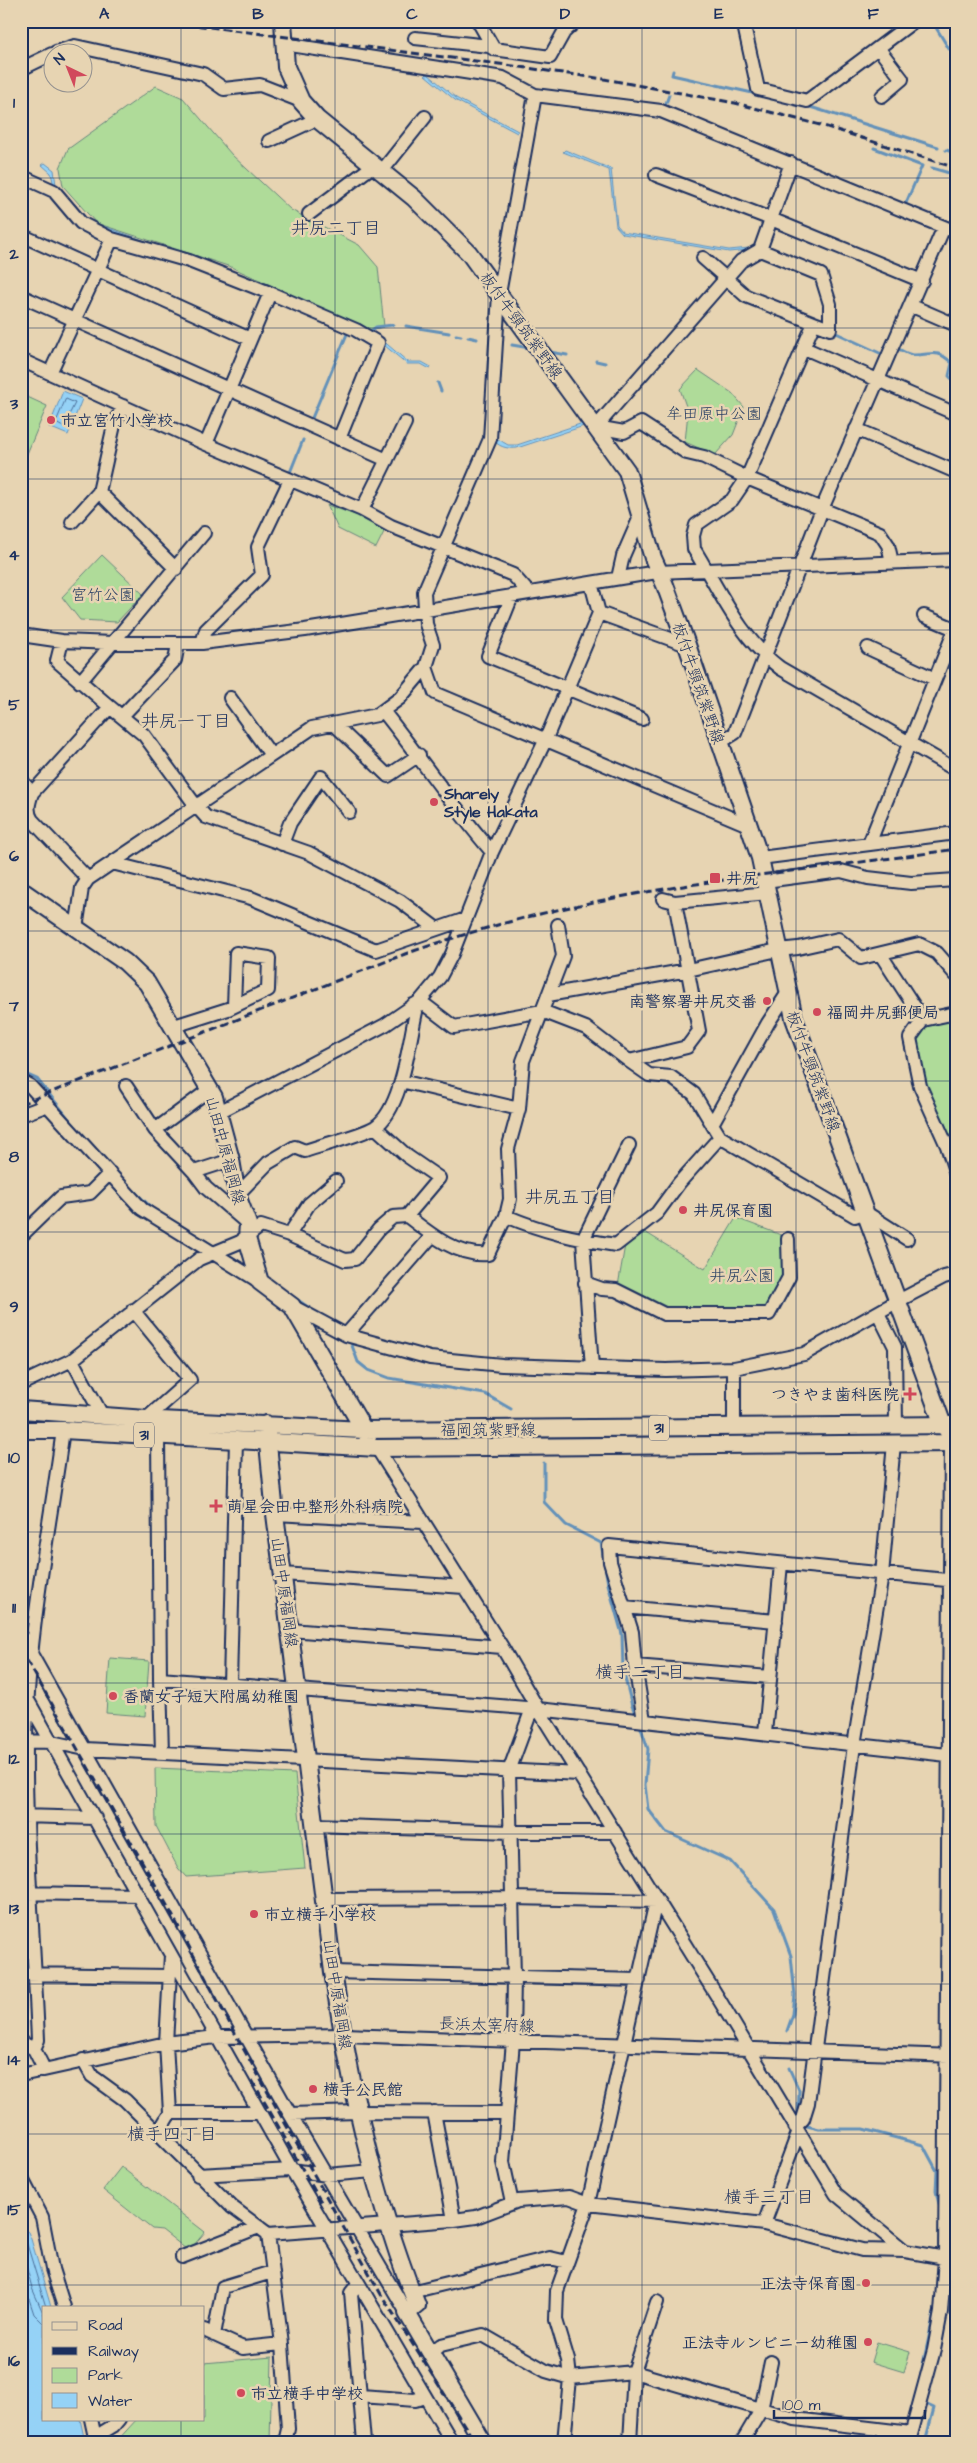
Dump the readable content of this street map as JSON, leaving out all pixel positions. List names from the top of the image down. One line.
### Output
{"streets":{"main road":["板付牛頸筑紫野線","山田中原福岡線","31","福岡筑紫野線"],"street":["長浜太宰府線"]},"crossings":[["板付牛頸筑紫野線","福岡筑紫野線"],["山田中原福岡線","福岡筑紫野線"],["山田中原福岡線","長浜太宰府線"]],"districts":["井尻二丁目","井尻一丁目","井尻五丁目","横手二丁目","横手四丁目","横手三丁目"],"parks":["牟田原中公園","宮竹公園","井尻公園"],"places":{"other":["市立宮竹小学校","Sharely Style Hakata","南警察署井尻交番","福岡井尻郵便局","井尻保育園","香蘭女子短大附属幼稚園","市立横手小学校","横手公民館","正法寺保育園","正法寺ルンビニー幼稚園","市立横手中学校"],"transit":["井尻"],"health":["つきやま歯科医院","萌星会田中整形外科病院"]},"legend":["Road","Railway","Park","Water"],"scale_bar":"100 m","north":"top left","grid":{"columns":["A","B","C","D","E","F"],"rows":["1","2","3","4","5","6","7","8","9","10","11","12","13","14","15","16"]}}
